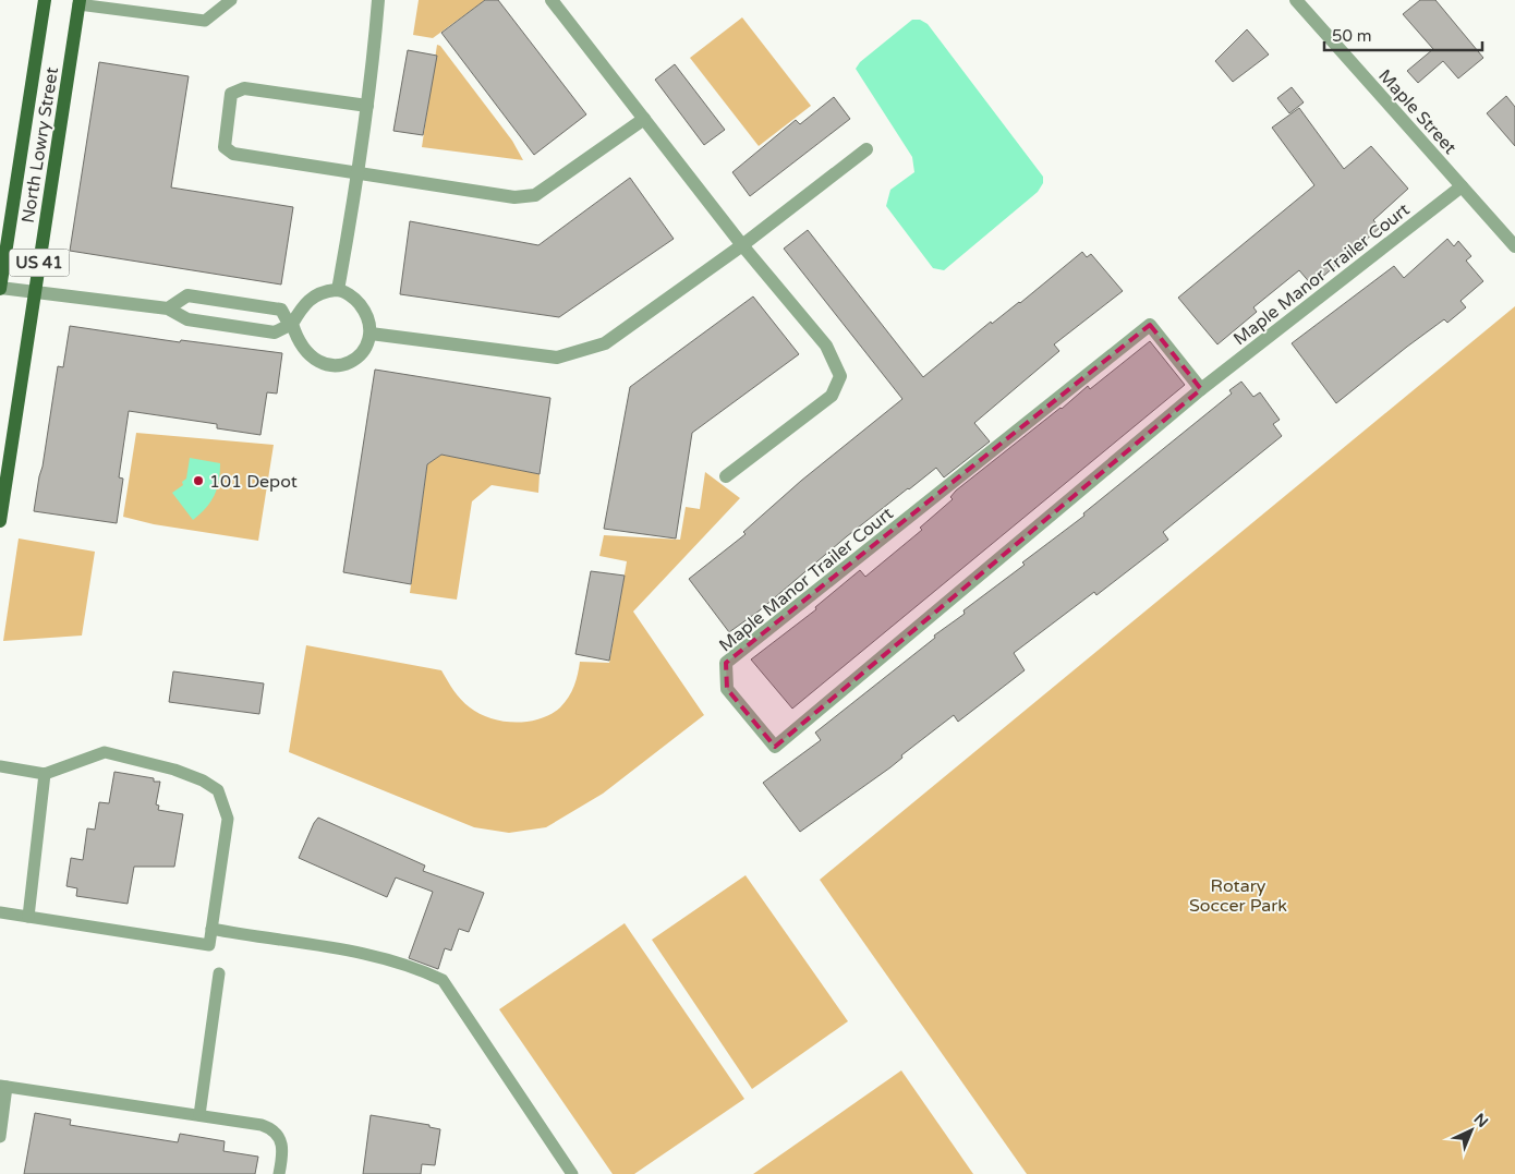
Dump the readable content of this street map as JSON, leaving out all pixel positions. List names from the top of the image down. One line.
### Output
{"streets":{"main road":["North Lowry Street","US 41"],"street":["Maple Street","Maple Manor Trailer Court"]},"crossings":[["Maple Street","Maple Manor Trailer Court"]],"parks":["Rotary Soccer Park"],"places":["101 Depot"],"scale_bar":"50 m","north":"top right"}
